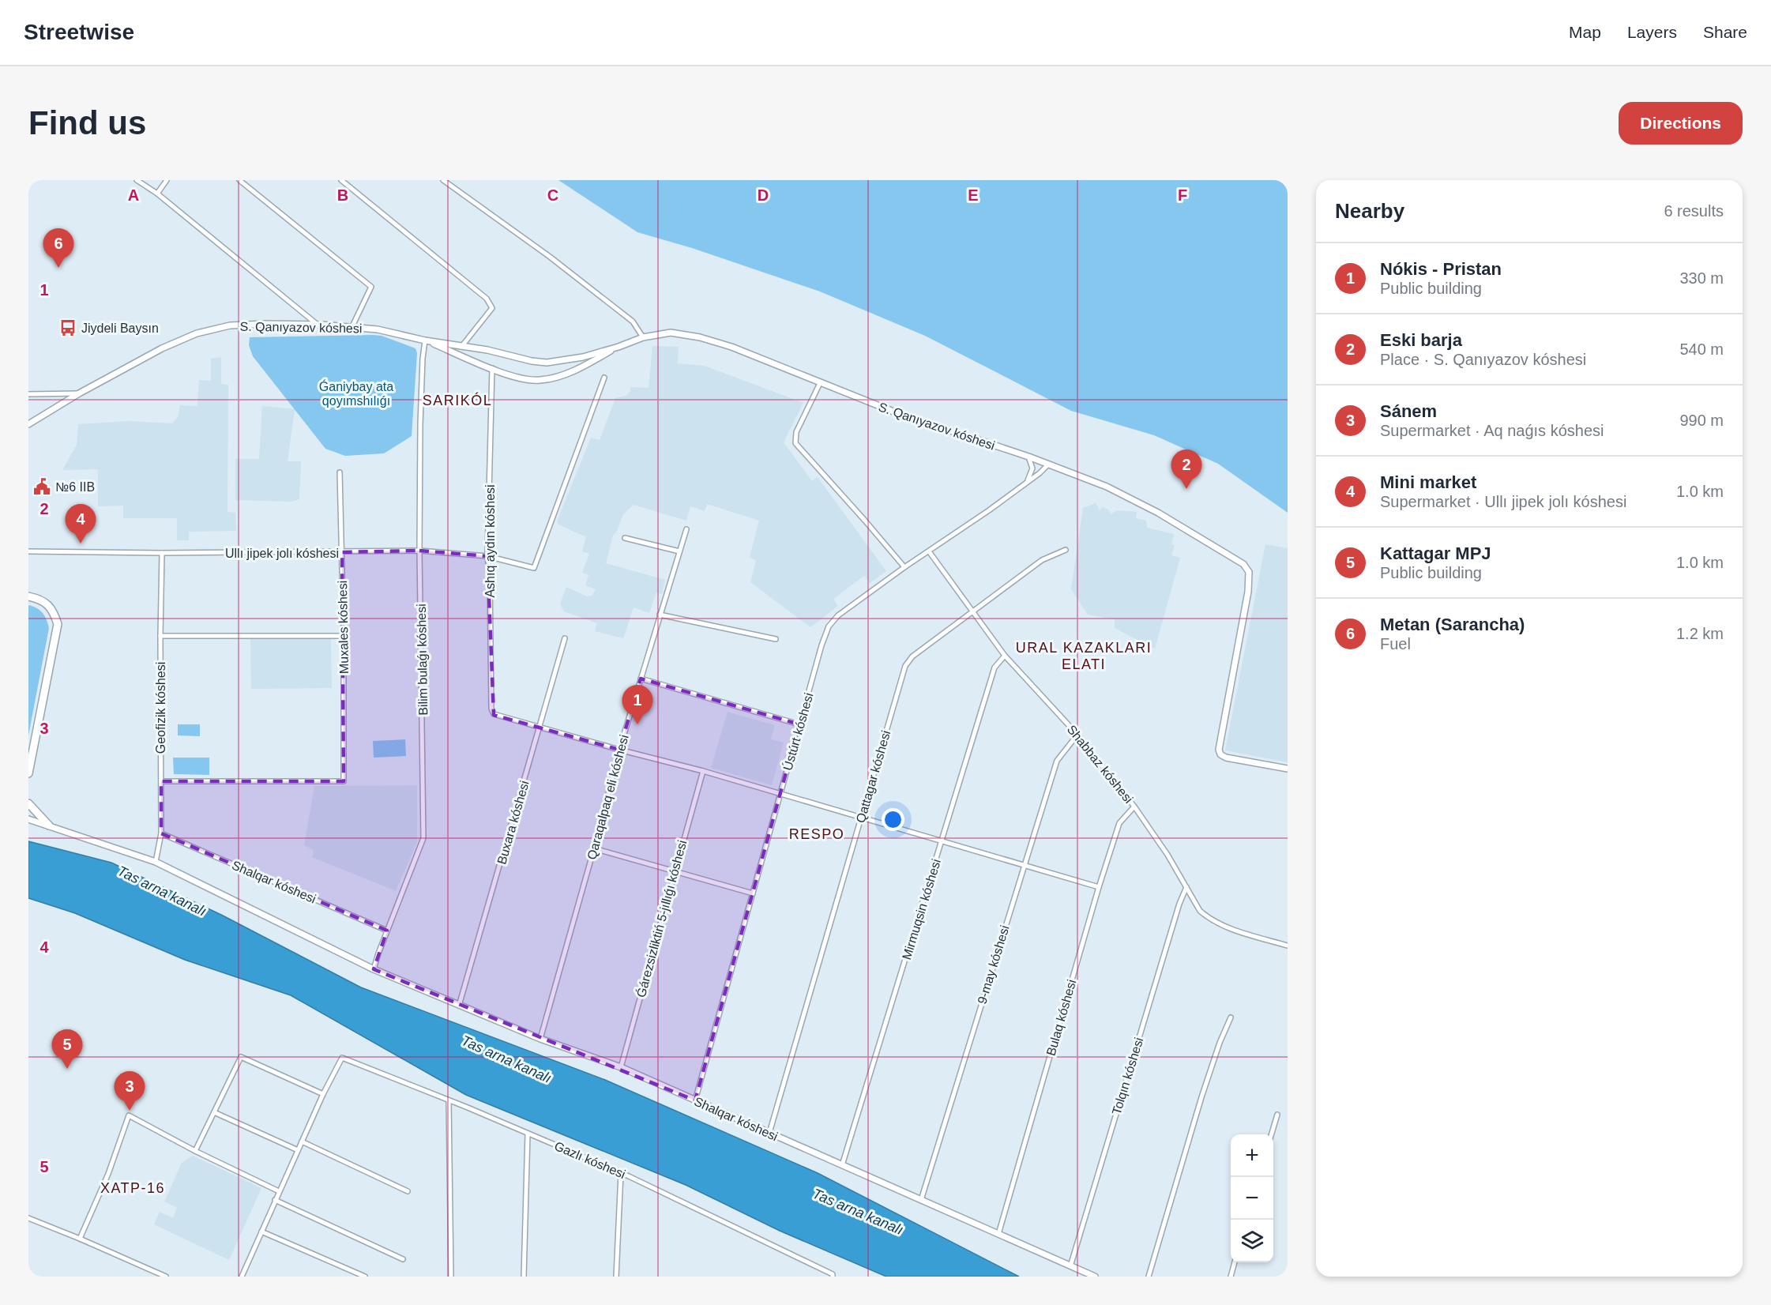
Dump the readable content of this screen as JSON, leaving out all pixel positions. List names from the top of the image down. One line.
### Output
{"streets":{"street":["S. Qanıyazov kóshesi","Ashıq aydın kóshesi","Ullı jipek jolı kóshesi","Muxales kóshesi","Bilim bulaǵı kóshesi","Geofizik kóshesi","Ústúrt kóshesi","Shabbaz kóshesi","Qattagar kóshesi","Qaraqalpaq eli kóshesi","Buxara kóshesi","Shalqar kóshesi","Mirmuqsin kóshesi","Ǵárezsizliktiń 5-jıllıǵı kóshesi","9-may kóshesi","Bulaq kóshesi","Tolqın kóshesi","Gazlı kóshesi"]},"crossings":[["S. Qanıyazov kóshesi","Ashıq aydın kóshesi"],["S. Qanıyazov kóshesi","Bilim bulaǵı kóshesi"],["S. Qanıyazov kóshesi","Ústúrt kóshesi"],["Ashıq aydın kóshesi","Ullı jipek jolı kóshesi"],["Ashıq aydın kóshesi","Buxara kóshesi"],["Ullı jipek jolı kóshesi","Muxales kóshesi"],["Ullı jipek jolı kóshesi","Bilim bulaǵı kóshesi"],["Ullı jipek jolı kóshesi","Geofizik kóshesi"],["Muxales kóshesi","Geofizik kóshesi"],["Bilim bulaǵı kóshesi","Shalqar kóshesi"],["Geofizik kóshesi","Shalqar kóshesi"],["Ústúrt kóshesi","Shabbaz kóshesi"],["Ústúrt kóshesi","Shalqar kóshesi"],["Shabbaz kóshesi","Qattagar kóshesi"],["Shabbaz kóshesi","Mirmuqsin kóshesi"],["Shabbaz kóshesi","9-may kóshesi"],["Shabbaz kóshesi","Bulaq kóshesi"],["Shabbaz kóshesi","Tolqın kóshesi"],["Qattagar kóshesi","Shalqar kóshesi"],["Qaraqalpaq eli kóshesi","Shalqar kóshesi"],["Buxara kóshesi","Shalqar kóshesi"],["Shalqar kóshesi","Mirmuqsin kóshesi"],["Shalqar kóshesi","Ǵárezsizliktiń 5-jıllıǵı kóshesi"],["Shalqar kóshesi","9-may kóshesi"],["Shalqar kóshesi","Bulaq kóshesi"],["Shalqar kóshesi","Tolqın kóshesi"]],"districts":["SARIKÓL","URAL KAZAKLARI ELATI","RESPO","XATP-16"],"water":["Tas arna kanalı"],"parks":["Ǵaniybay ata qoyımshılıǵı"],"places":{"bus stop":["Jiydeli Baysın"],"public building":["№6 IIB"]},"page":{"header":"Streetwise","nav":["Map","Layers","Share"],"buttons":"Directions","title":"Find us","heading":["Nearby","6 results"],"pins":["6","2","4","1","5","3"],"list":[{"mark":"1","name":"Nókis - Pristan","note":"Public building","value":"330 m"},{"mark":"2","name":"Eski barja","note":"Place · S. Qanıyazov kóshesi","value":"540 m"},{"mark":"3","name":"Sánem","note":"Supermarket · Aq naǵıs kóshesi","value":"990 m"},{"mark":"4","name":"Mini market","note":"Supermarket · Ullı jipek jolı kóshesi","value":"1.0 km"},{"mark":"5","name":"Kattagar MPJ","note":"Public building","value":"1.0 km"},{"mark":"6","name":"Metan (Sarancha)","note":"Fuel","value":"1.2 km"}],"map_buttons":["+","−"]},"grid":{"columns":["A","B","C","D","E","F"],"rows":["1","2","3","4","5"]}}
